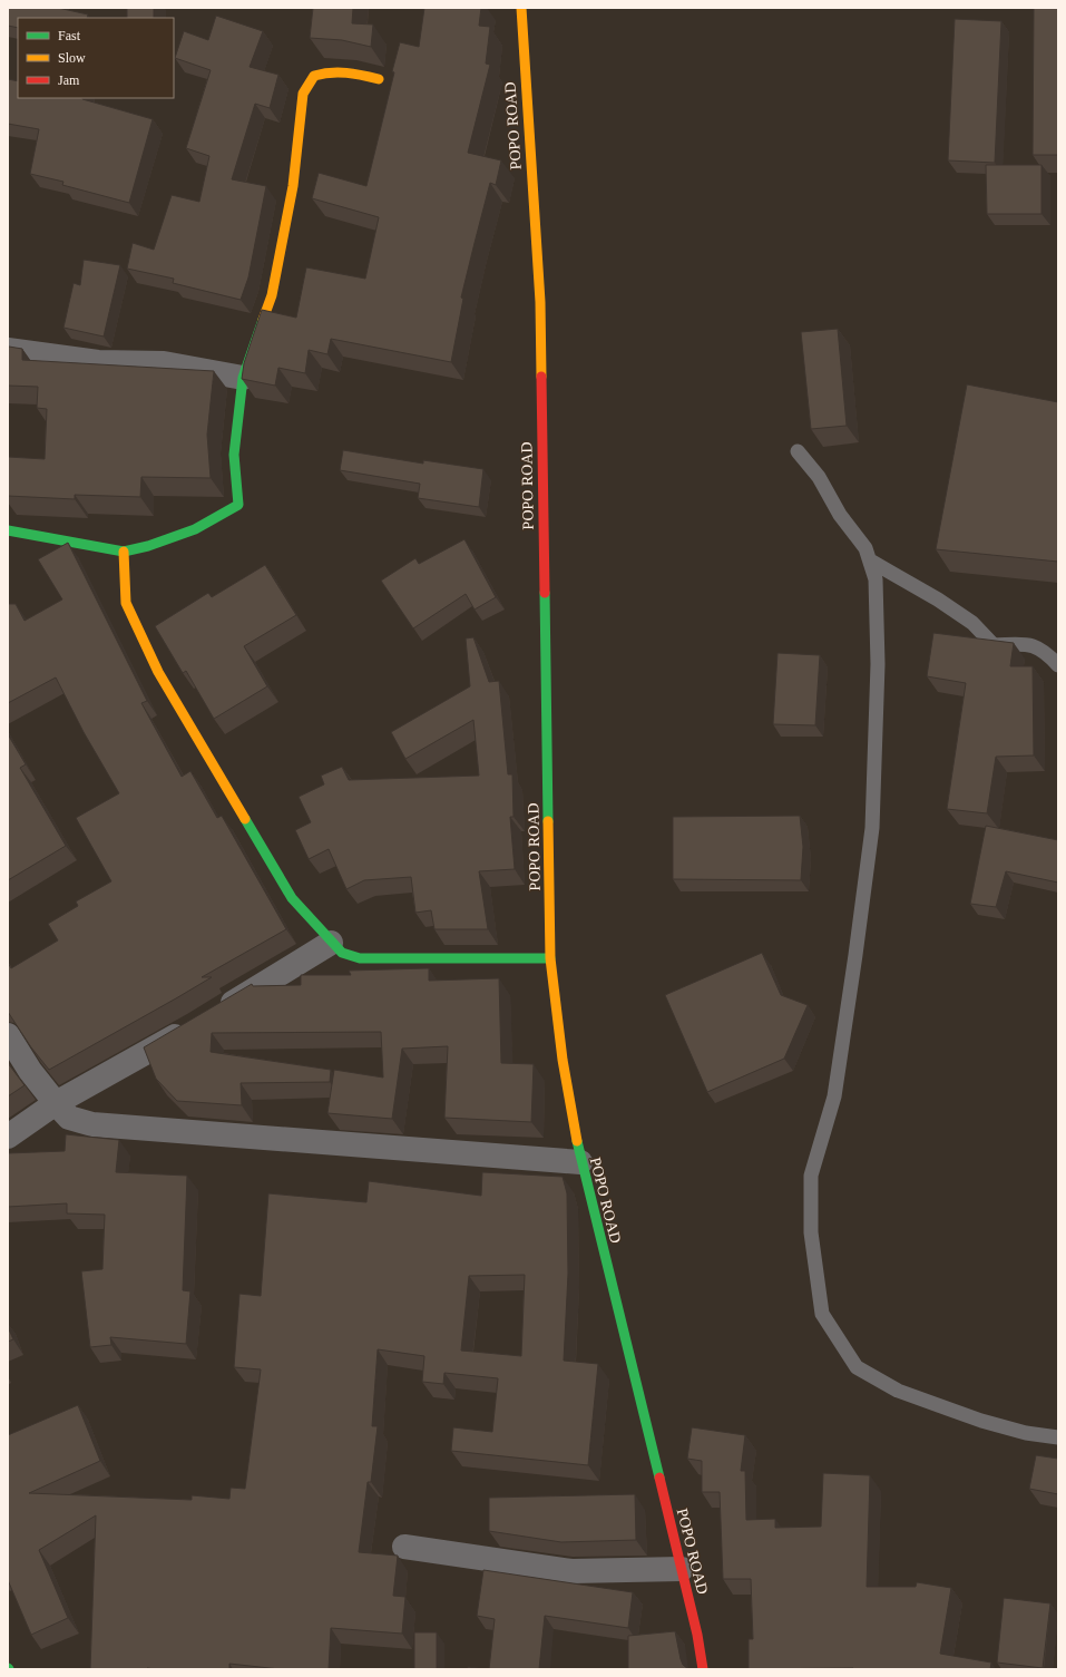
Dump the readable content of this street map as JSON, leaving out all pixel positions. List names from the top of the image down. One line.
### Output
{"streets":{"main road":["POPO ROAD"]},"legend":["Fast","Slow","Jam"]}
